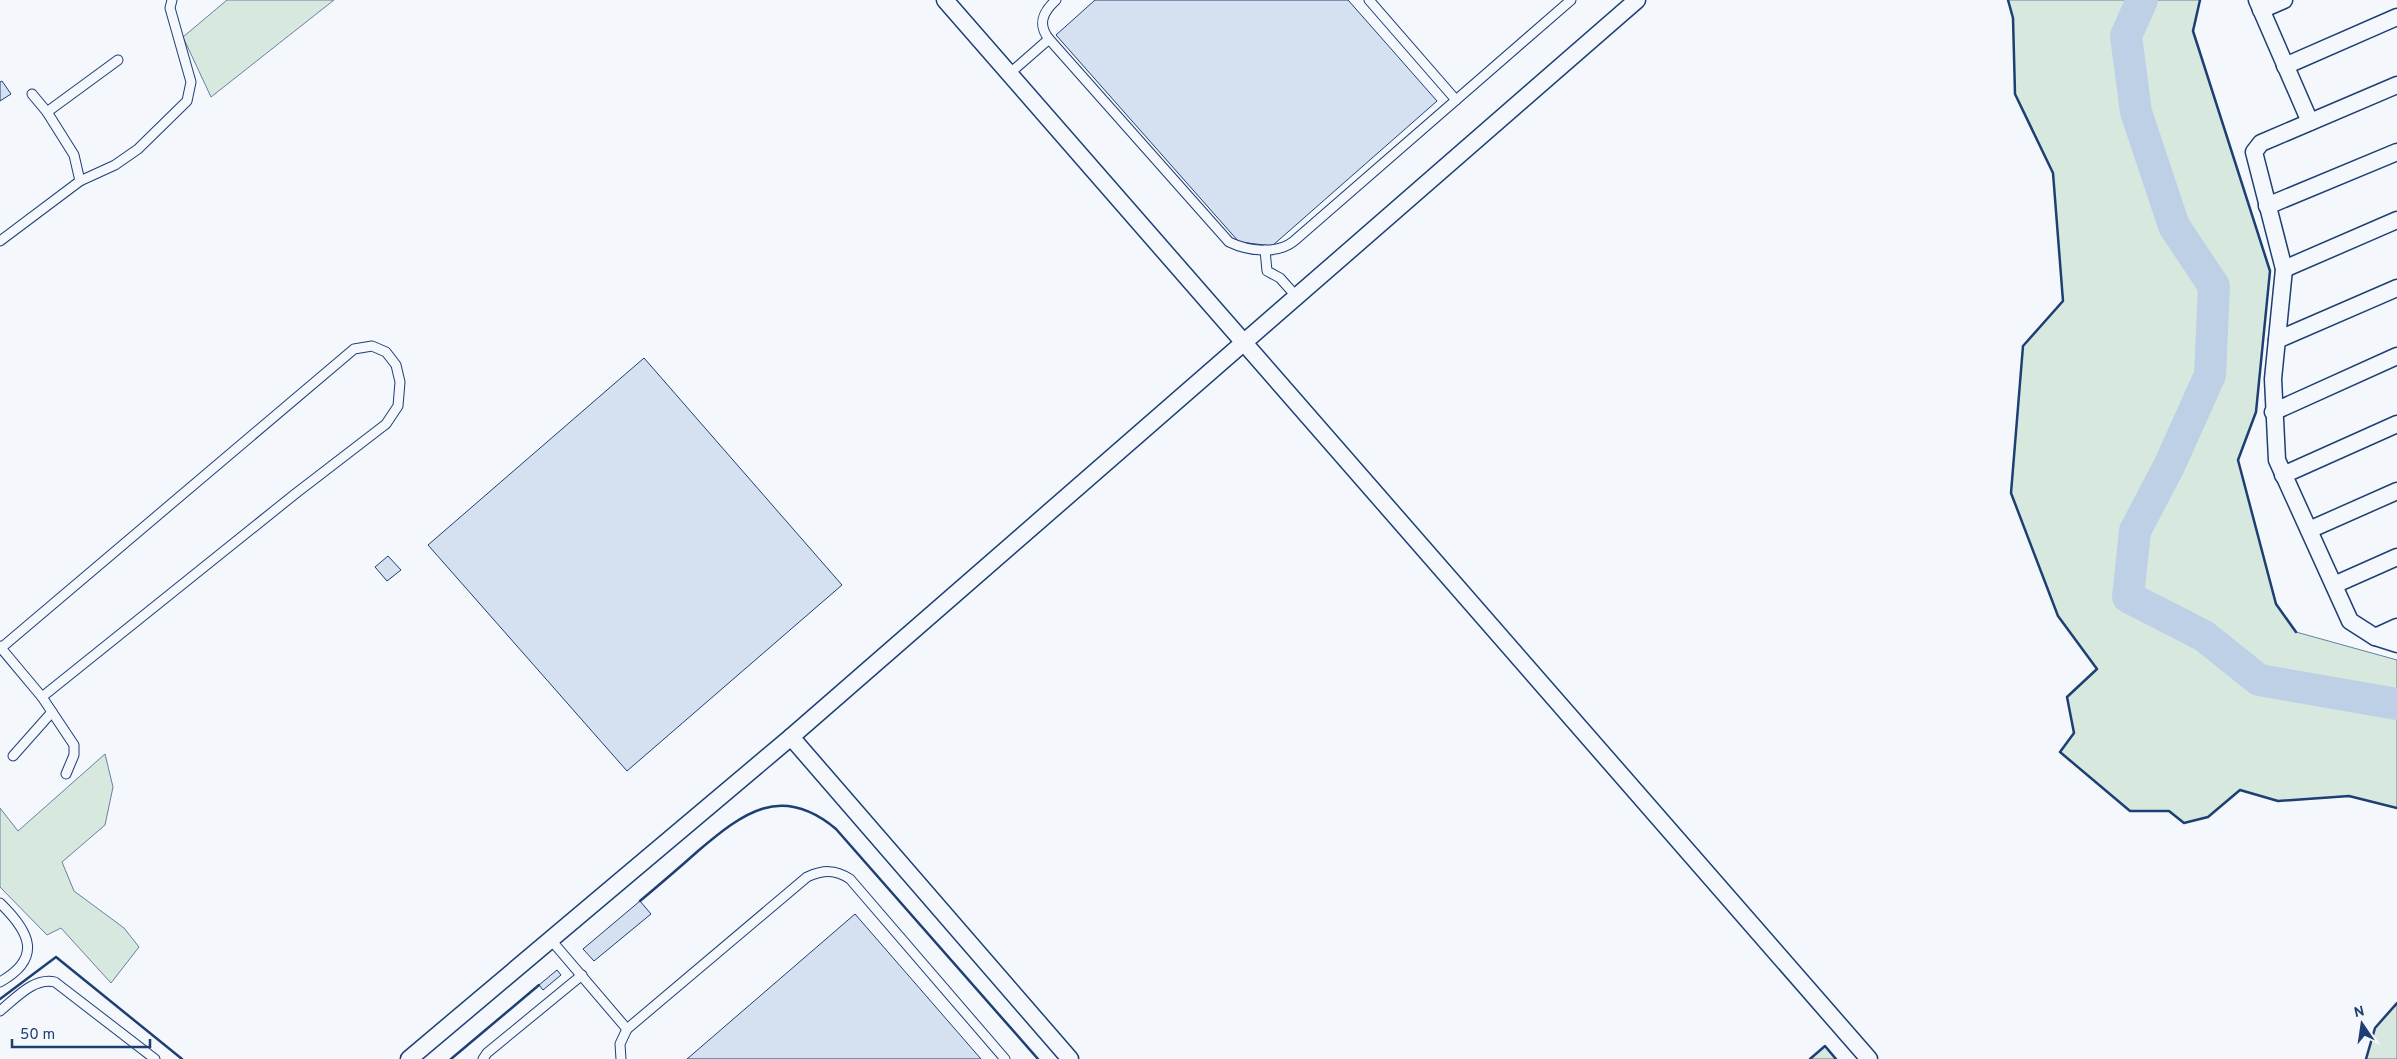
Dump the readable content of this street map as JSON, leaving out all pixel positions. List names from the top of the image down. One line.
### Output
{"scale_bar":"50 m","north":"top"}
